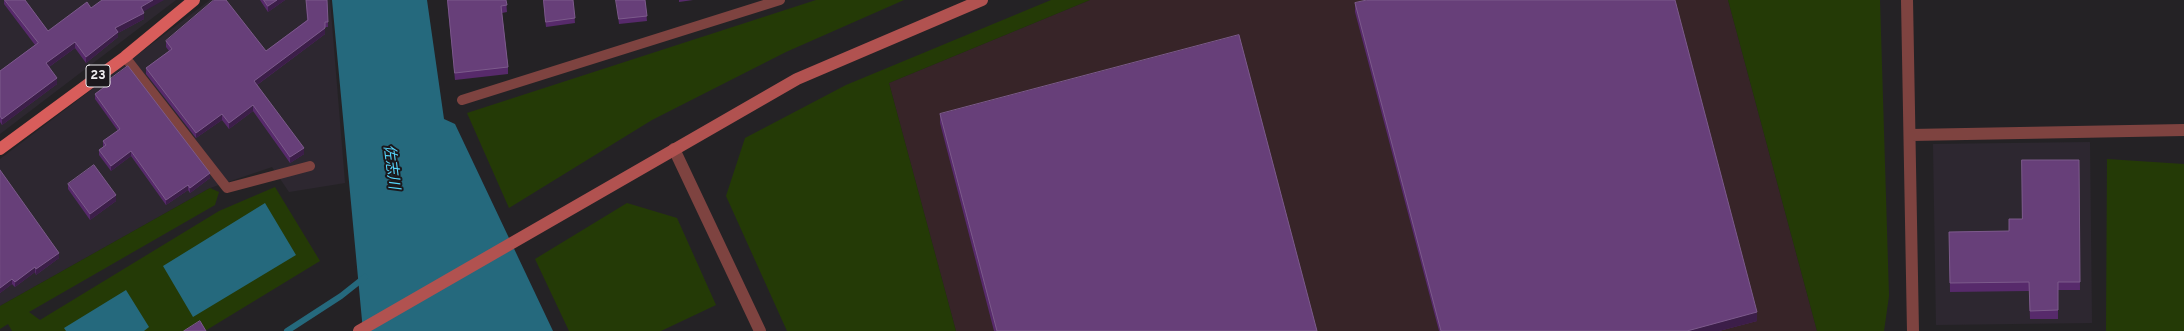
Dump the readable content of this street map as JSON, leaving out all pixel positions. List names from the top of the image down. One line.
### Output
{"streets":{"main road":["23"]},"water":["佐志川"]}
